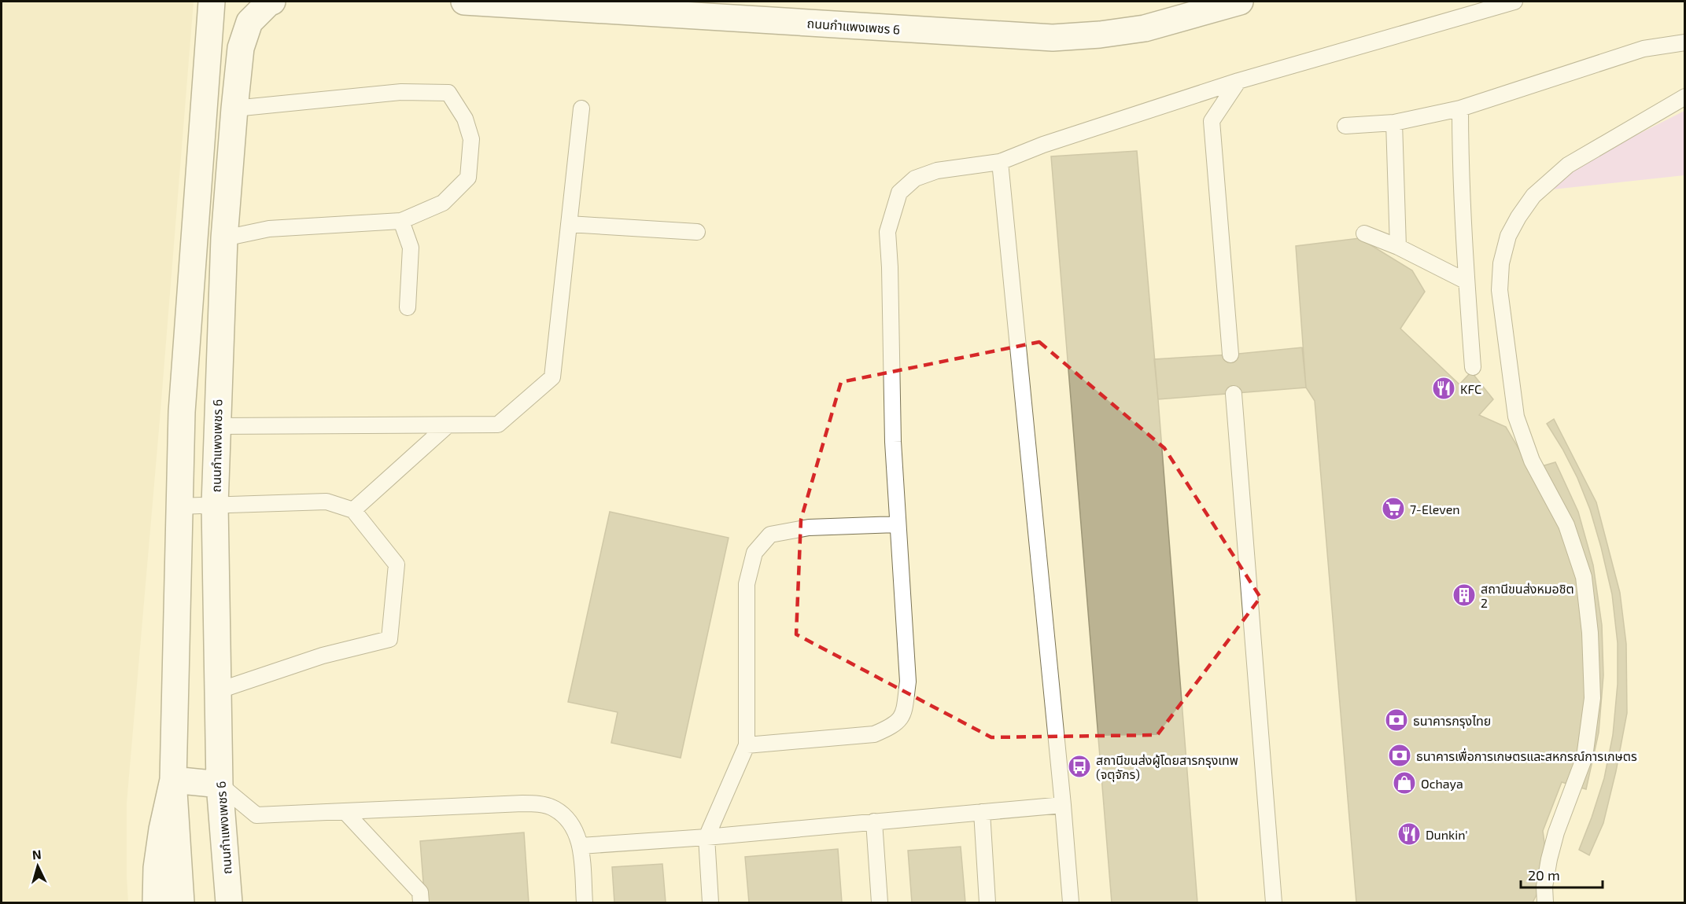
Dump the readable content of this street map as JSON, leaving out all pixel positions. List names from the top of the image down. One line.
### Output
{"streets":{"street":["ถนนกำแพงเพชร 6"]},"places":{"restaurant":["KFC","Dunkin'"],"supermarket":["7-Eleven"],"building":["สถานีขนส่งหมอชิต 2"],"bank":["ธนาคารกรุงไทย","ธนาคารเพื่อการเกษตรและสหกรณ์การเกษตร"],"bus stop":["สถานีขนส่งผู้โดยสารกรุงเทพ (จตุจักร)"],"shop":["Ochaya"]},"scale_bar":"20 m","north":"top"}
